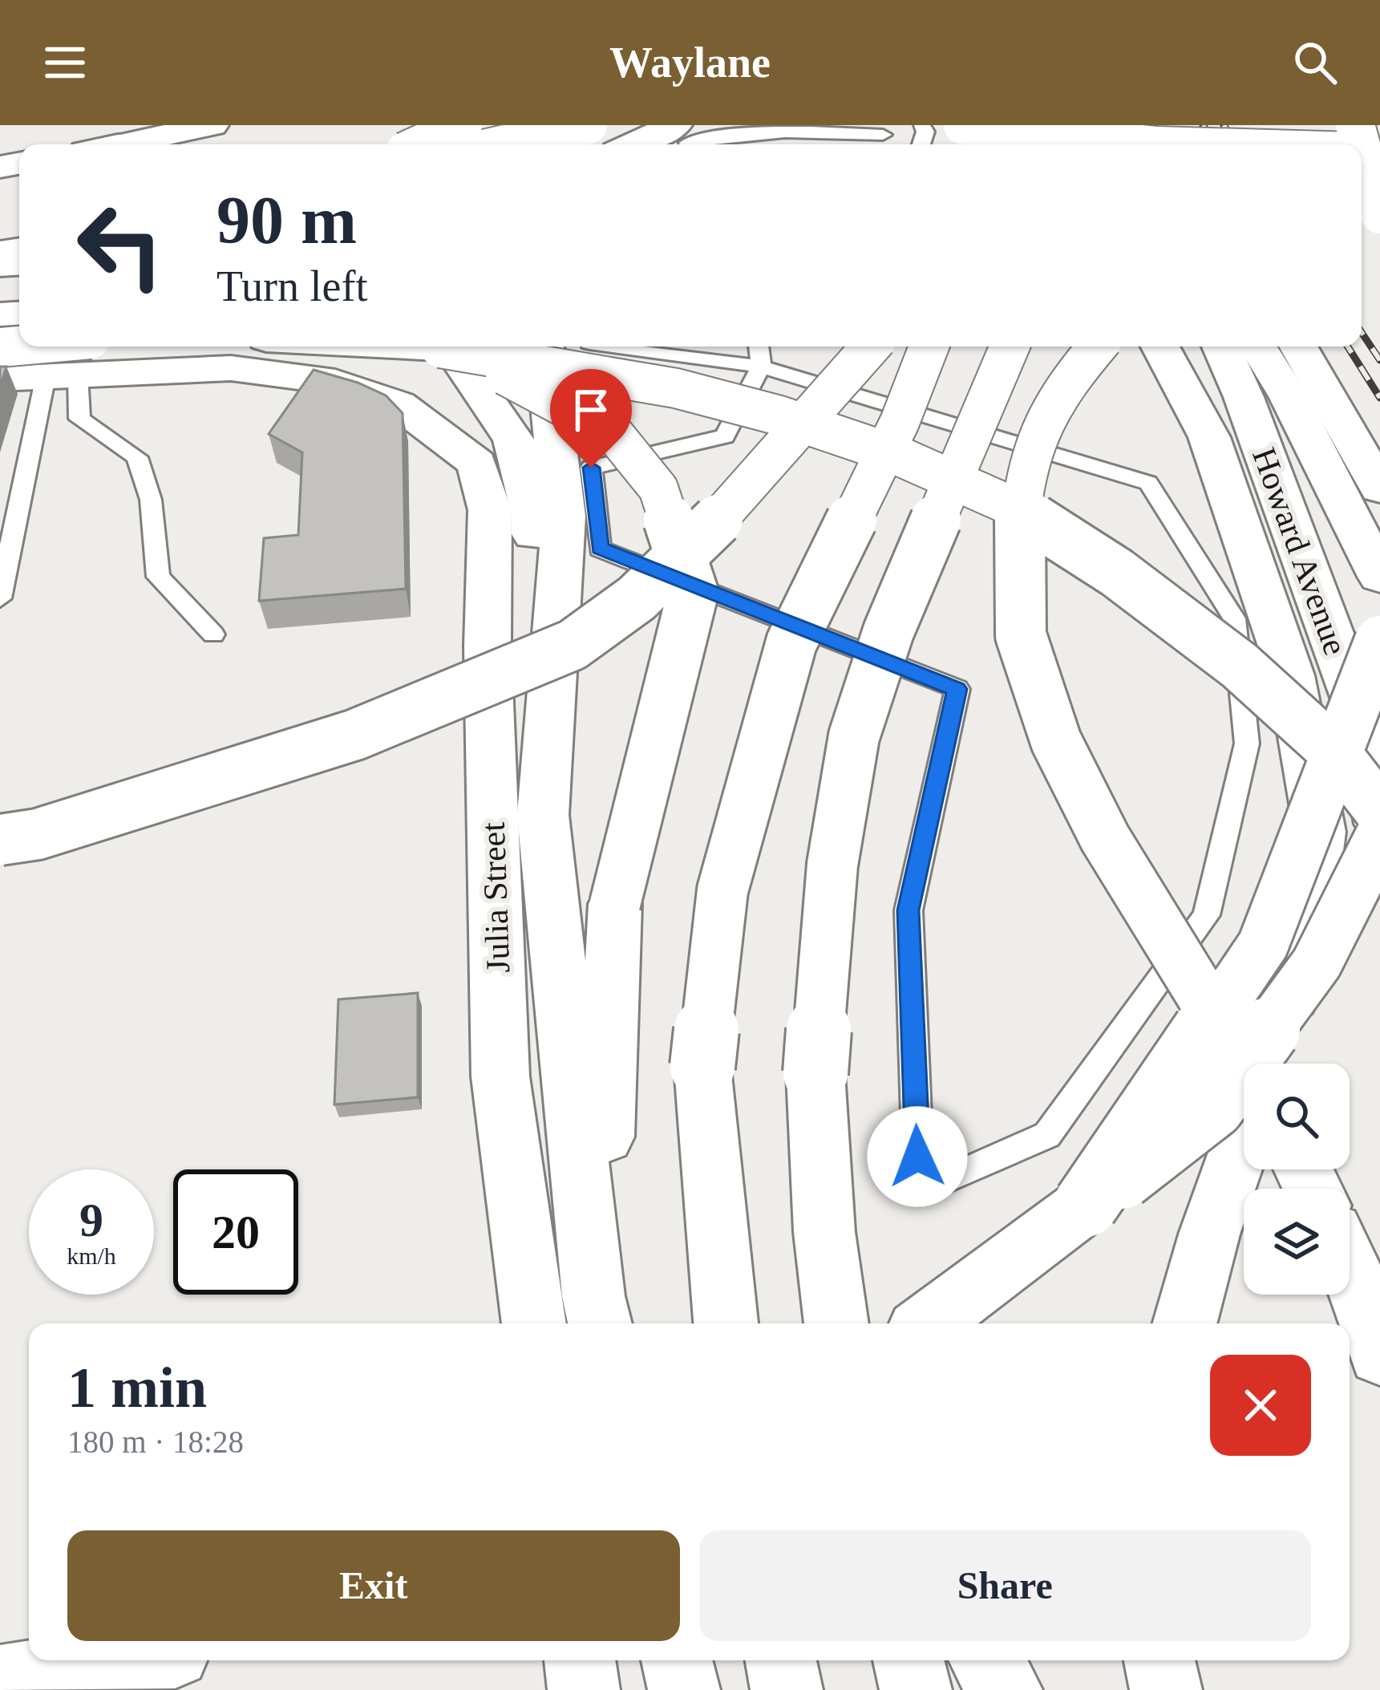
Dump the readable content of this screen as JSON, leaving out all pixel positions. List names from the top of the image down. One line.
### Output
{"streets":{"main road":["Howard Avenue","Julia Street"]},"page":{"header":"Waylane","turn":["90 m","Turn left"],"speed":"9 km/h","limit":"20","heading":["1 min","180 m · 18:28"],"buttons":["Exit","Share"]}}
